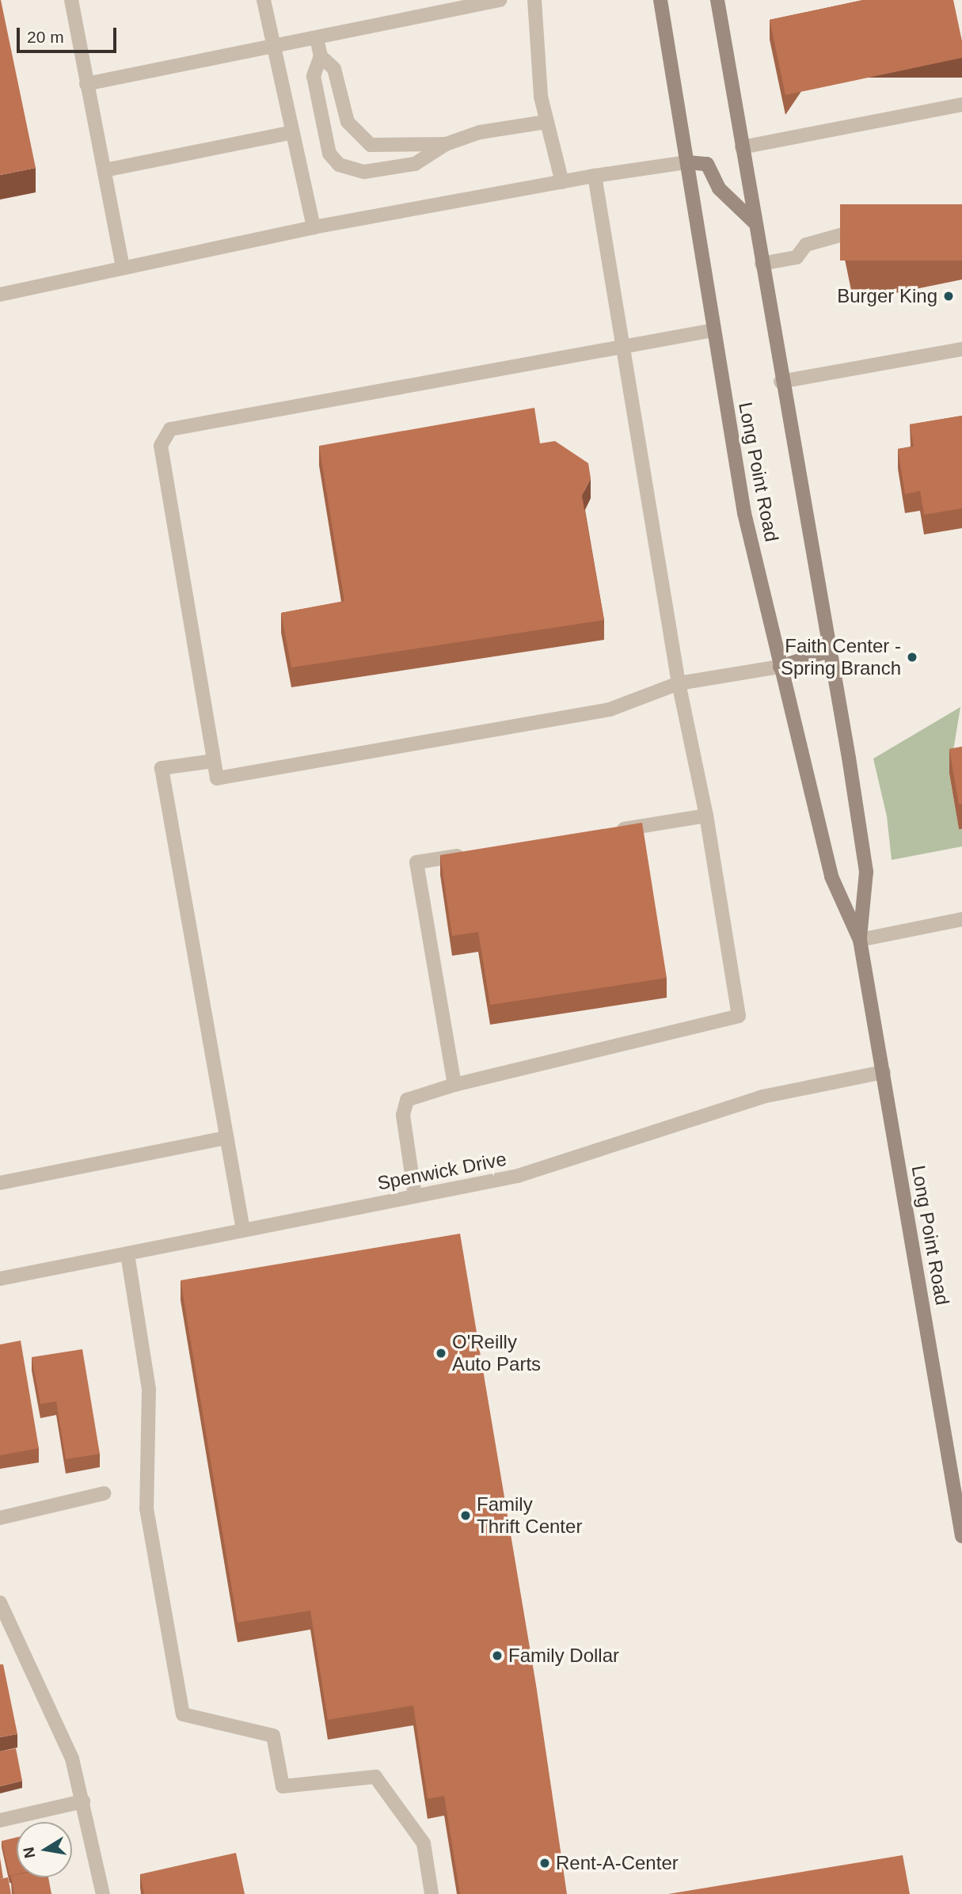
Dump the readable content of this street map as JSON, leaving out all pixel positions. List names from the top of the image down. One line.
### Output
{"streets":{"main road":["Long Point Road"],"street":["Spenwick Drive"]},"crossings":[["Long Point Road","Spenwick Drive"]],"places":["Burger King","Faith Center - Spring Branch","O'Reilly Auto Parts","Family Thrift Center","Family Dollar","Rent-A-Center"],"scale_bar":"20 m","north":"left"}
